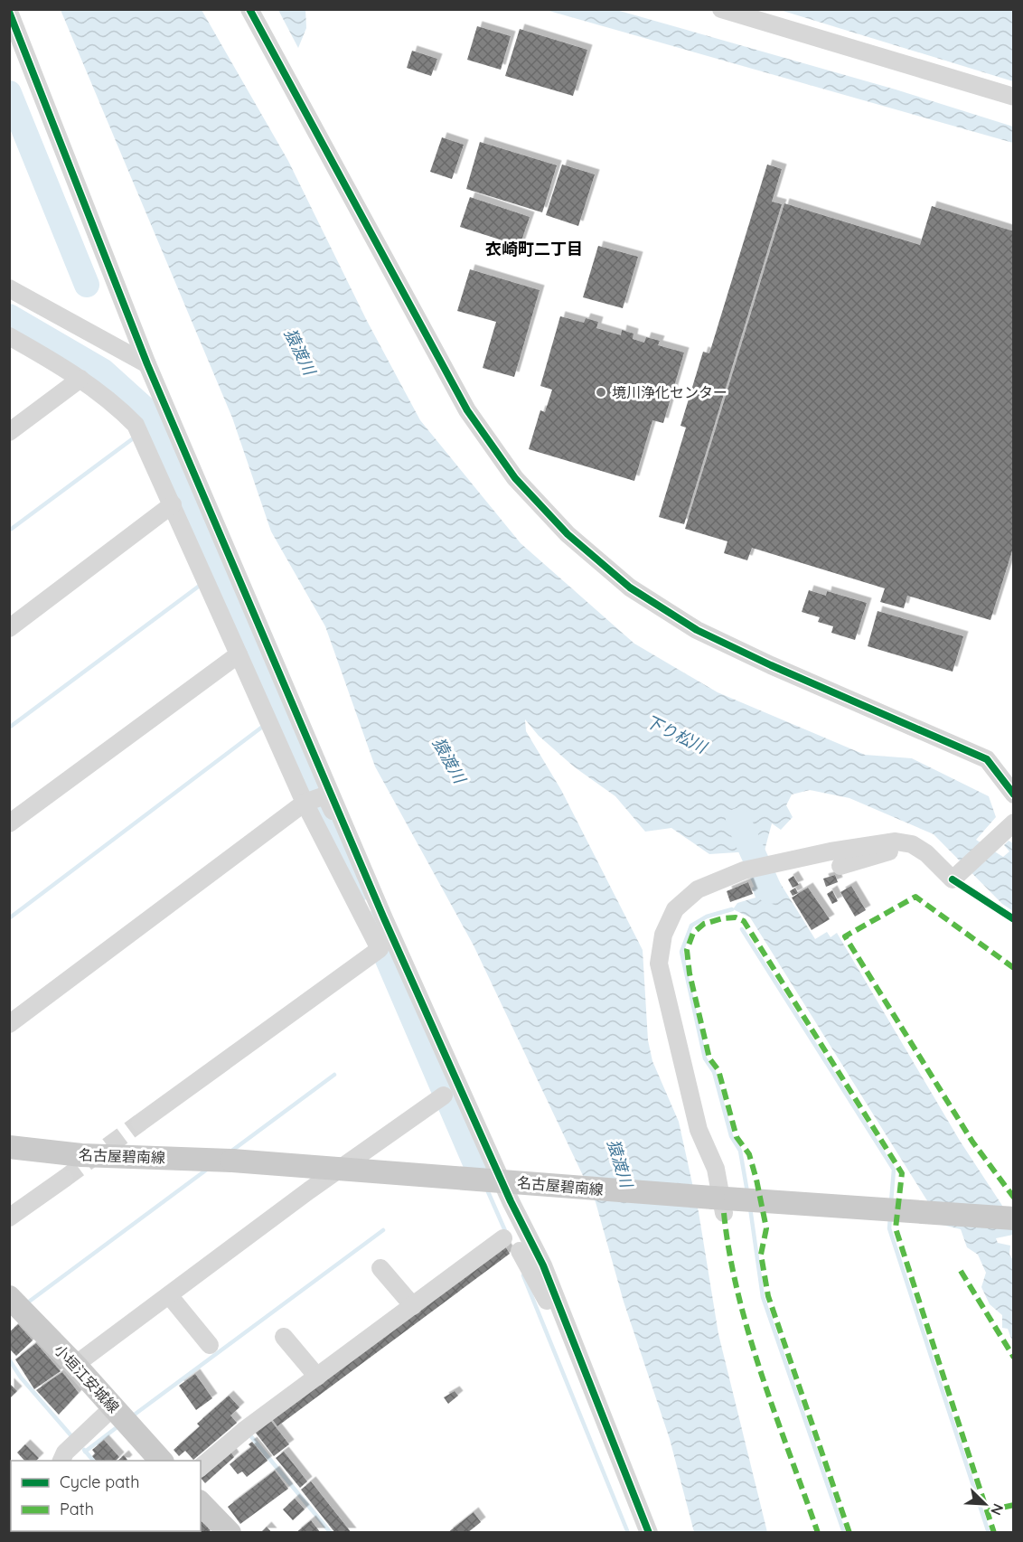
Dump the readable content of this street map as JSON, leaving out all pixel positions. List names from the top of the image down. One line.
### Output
{"streets":{"main road":["名古屋碧南線","小垣江安城線"]},"districts":["衣崎町二丁目"],"water":["猿渡川","下り松川"],"places":["境川浄化センター"],"legend":["Cycle path","Path"],"north":"bottom right"}
